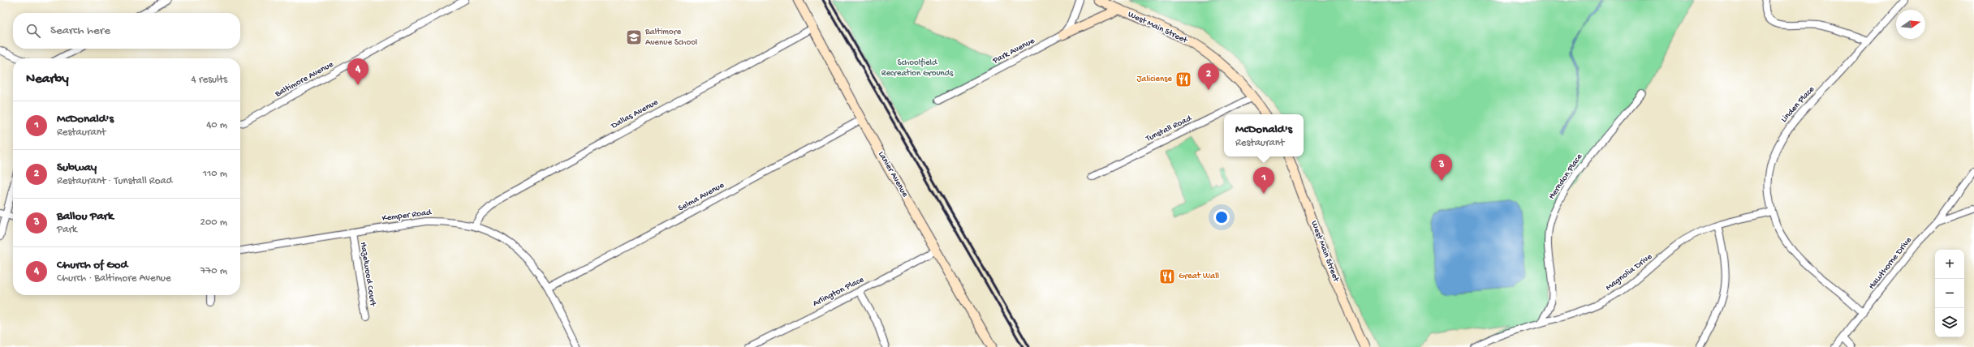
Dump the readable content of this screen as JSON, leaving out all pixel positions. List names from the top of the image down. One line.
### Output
{"streets":{"main road":["West Main Street","Lanier Avenue"],"street":["Park Avenue","Baltimore Avenue","Linden Place","Dallas Avenue","Tunstall Road","Herndon Place","Selma Avenue","Kemper Road","Hawthorne Drive","Magnolia Drive","Hazelwood Court","Arlington Place"]},"crossings":[["West Main Street","Tunstall Road"],["Linden Place","Hawthorne Drive"],["Linden Place","Magnolia Drive"],["Dallas Avenue","Lanier Avenue"],["Dallas Avenue","Kemper Road"],["Lanier Avenue","Selma Avenue"],["Lanier Avenue","Arlington Place"],["Herndon Place","Magnolia Drive"],["Selma Avenue","Kemper Road"],["Kemper Road","Hazelwood Court"]],"parks":["Schoolfield Recreation Grounds"],"places":{"school or university":["Baltimore Avenue School"],"restaurant":["Jaliciense","Great Wall"]},"north":"right","page":{"search":"Search here","pins":["4","2","3","1"],"heading":["Nearby","4 results"],"list":[{"mark":"1","name":"McDonald's","note":"Restaurant","value":"40 m"},{"mark":"2","name":"Subway","note":"Restaurant · Tunstall Road","value":"110 m"},{"mark":"3","name":"Ballou Park","note":"Park","value":"200 m"},{"mark":"4","name":"Church of God","note":"Church · Baltimore Avenue","value":"770 m"}],"popup":["McDonald's","Restaurant"],"map_buttons":["+","−"]}}
